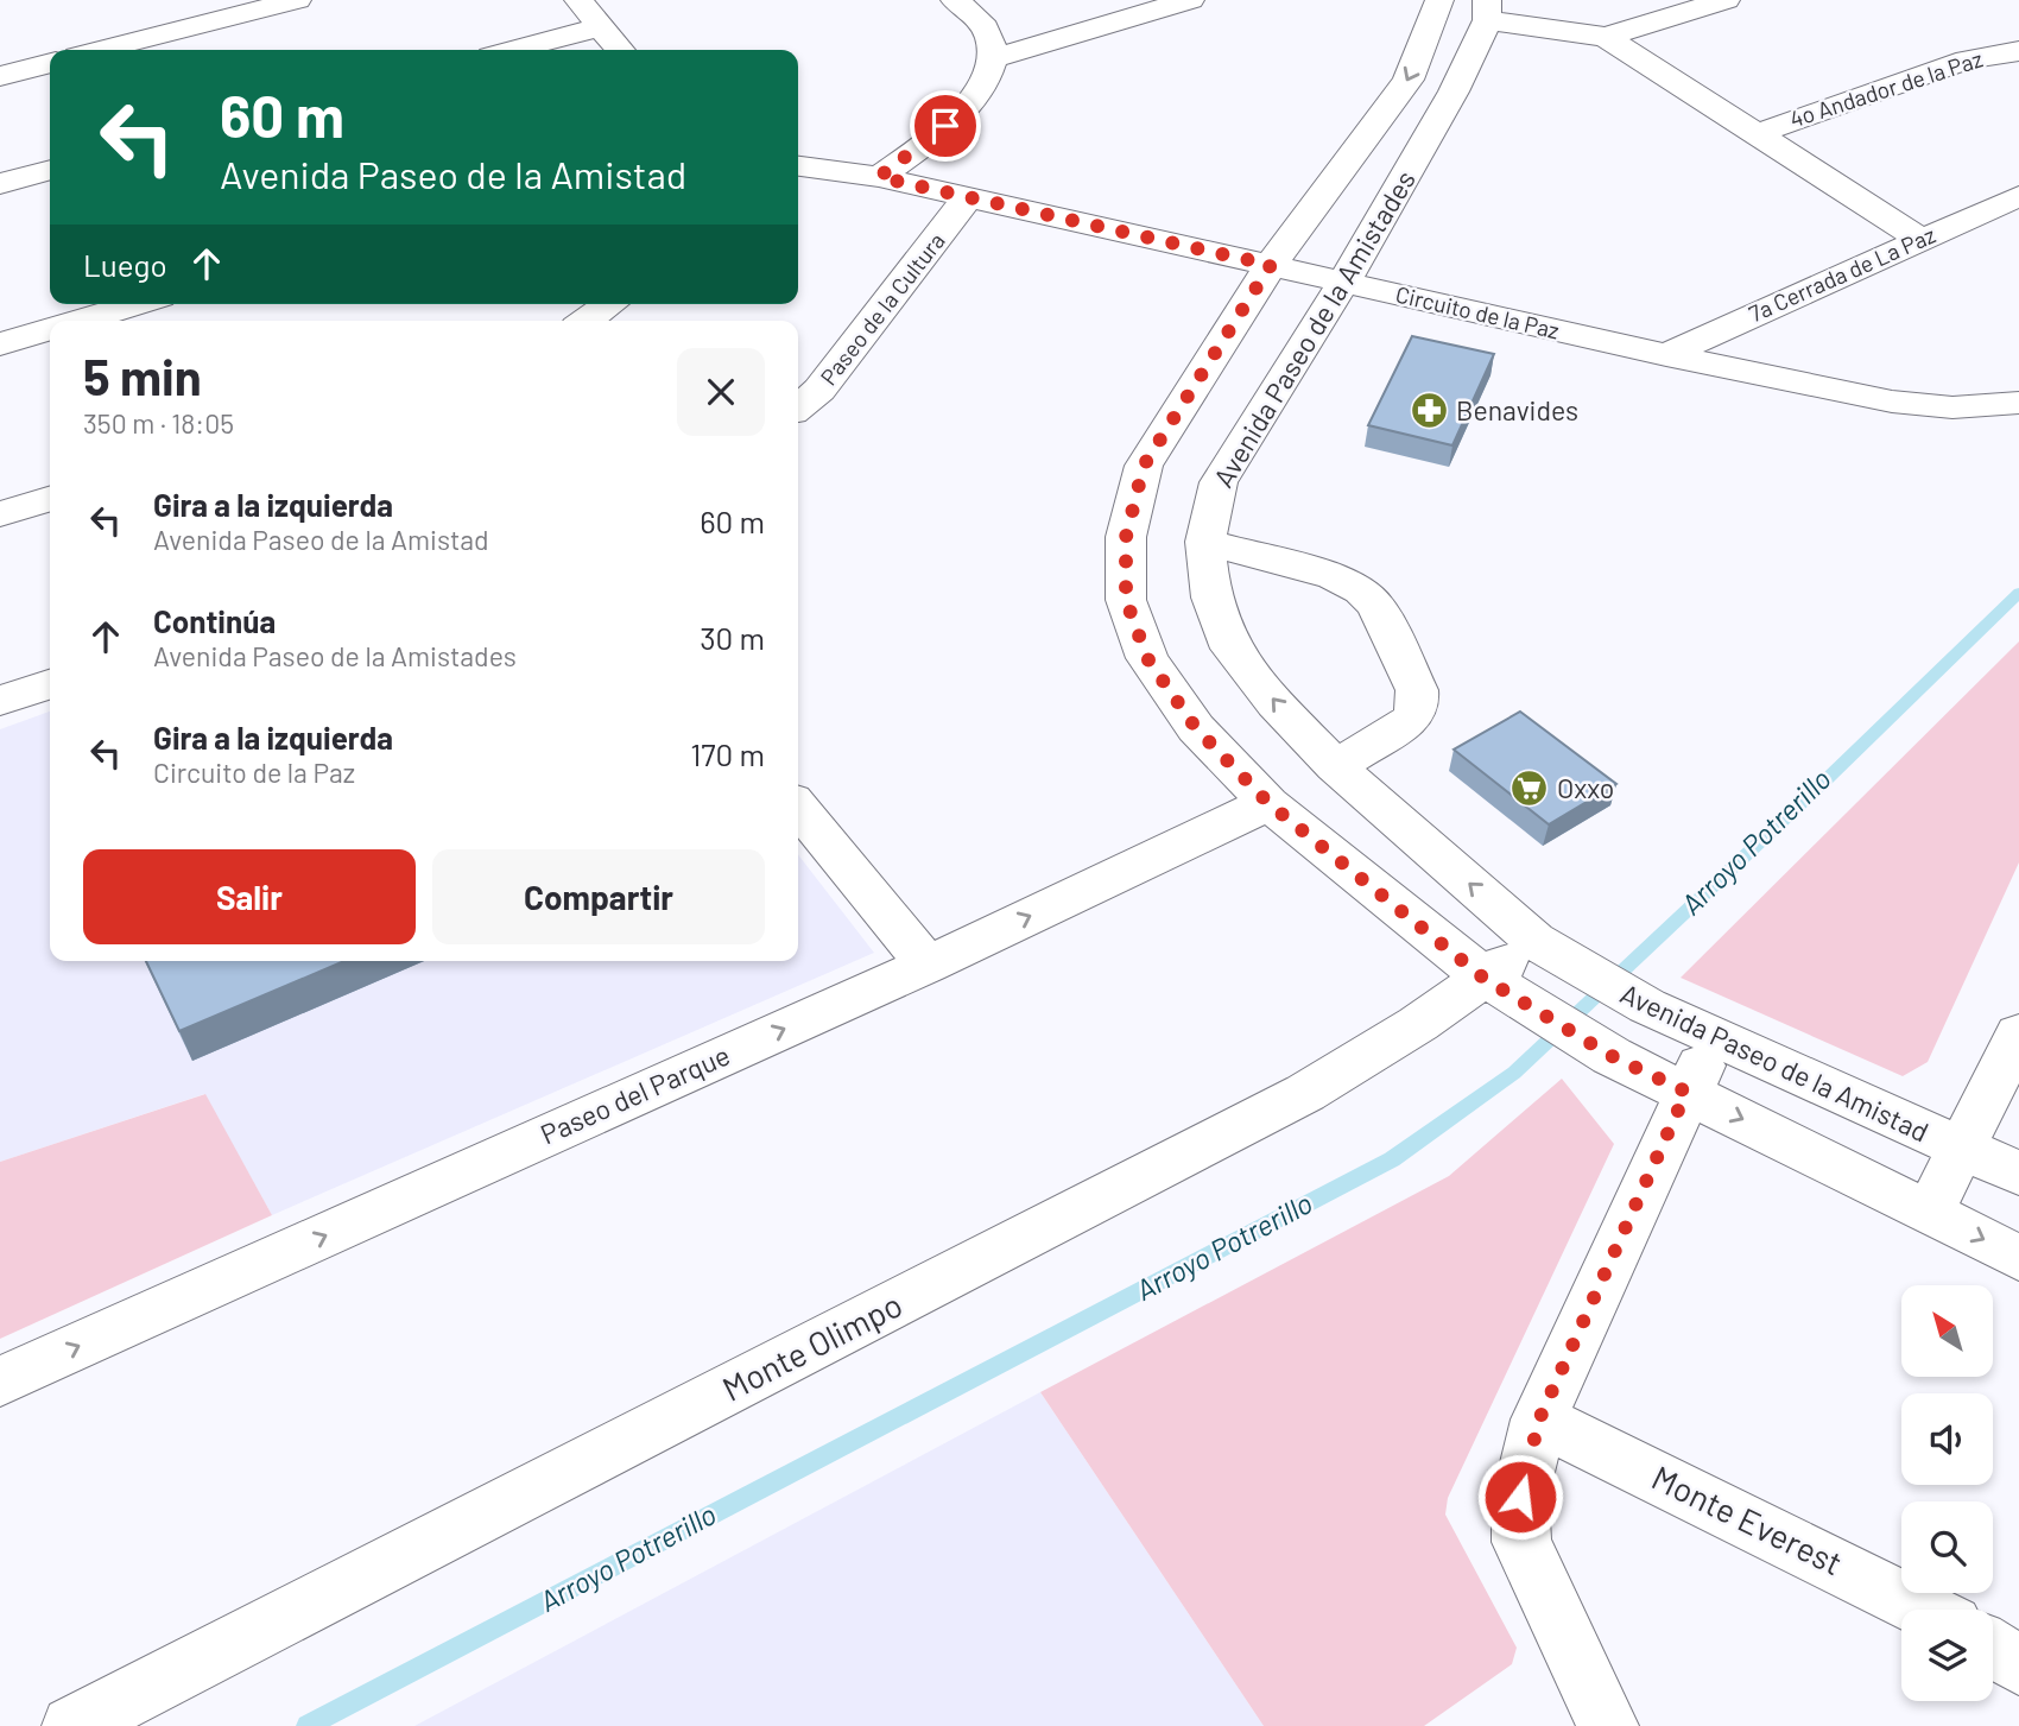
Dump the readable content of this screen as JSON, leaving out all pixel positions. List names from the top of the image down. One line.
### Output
{"streets":{"street":["4o Andador de la Paz","7a Cerrada de La Paz","Paseo de la Cultura","Circuito de la Paz","Avenida Paseo de la Amistades","Avenida Paseo de la Amistad","Paseo del Parque","Monte Olimpo","Monte Everest"]},"crossings":[["7a Cerrada de La Paz","Circuito de la Paz"],["Paseo de la Cultura","Circuito de la Paz"],["Circuito de la Paz","Avenida Paseo de la Amistades"],["Avenida Paseo de la Amistades","Avenida Paseo de la Amistad"],["Avenida Paseo de la Amistades","Paseo del Parque"],["Avenida Paseo de la Amistades","Monte Olimpo"],["Avenida Paseo de la Amistad","Monte Olimpo"]],"one_way":["Paseo del Parque"],"water":["Arroyo Potrerillo"],"places":{"pharmacy":["Benavides"],"supermarket":["Oxxo"]},"north":"top left","page":{"turn":["60 m","Avenida Paseo de la Amistad"],"then":"Luego","heading":["5 min","350 m · 18:05"],"list":[{"name":"Gira a la izquierda","note":"Avenida Paseo de la Amistad","value":"60 m"},{"name":"Continúa","note":"Avenida Paseo de la Amistades","value":"30 m"},{"name":"Gira a la izquierda","note":"Circuito de la Paz","value":"170 m"}],"buttons":["Salir","Compartir"]}}
